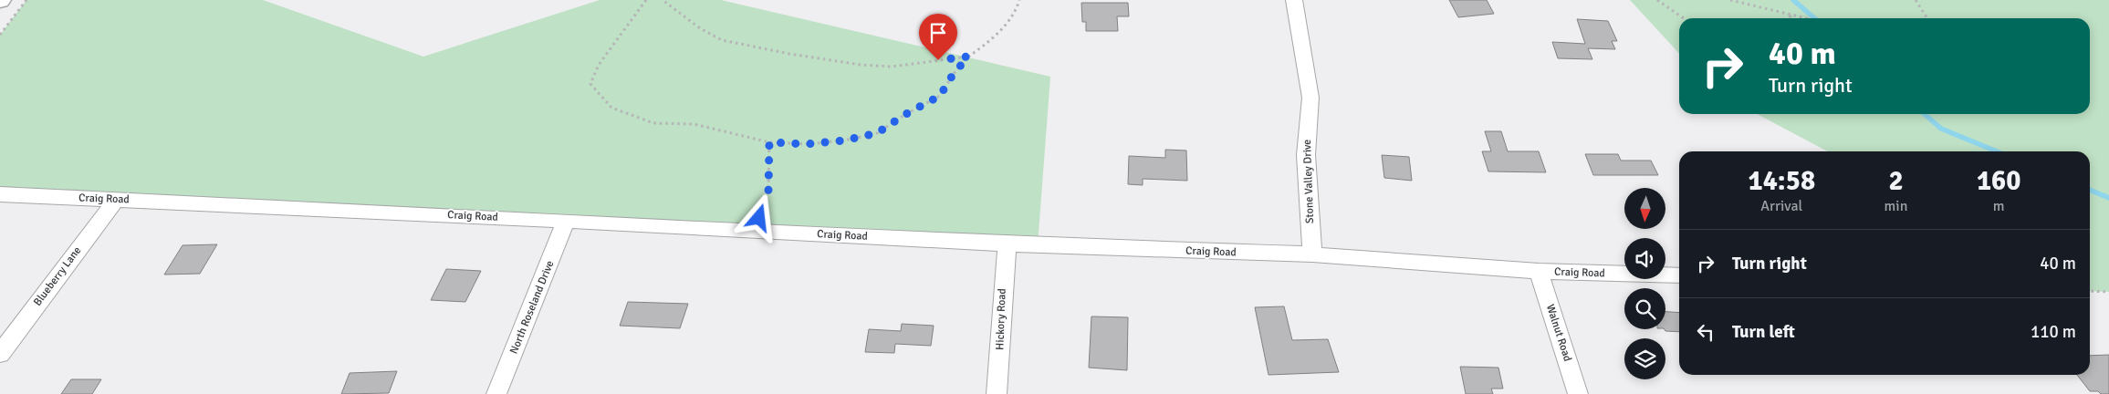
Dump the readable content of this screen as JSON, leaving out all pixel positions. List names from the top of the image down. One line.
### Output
{"streets":{"street":["Stone Valley Drive","Craig Road","Blueberry Lane","North Roseland Drive","Hickory Road","Walnut Road"]},"crossings":[["Stone Valley Drive","Craig Road"],["Craig Road","Blueberry Lane"],["Craig Road","North Roseland Drive"],["Craig Road","Hickory Road"],["Craig Road","Walnut Road"]],"north":"bottom","page":{"turn":["40 m","Turn right"],"eta":["14:58","Arrival","2","min","160","m"],"list":[{"name":"Turn right","value":"40 m"},{"name":"Turn left","value":"110 m"}]}}
